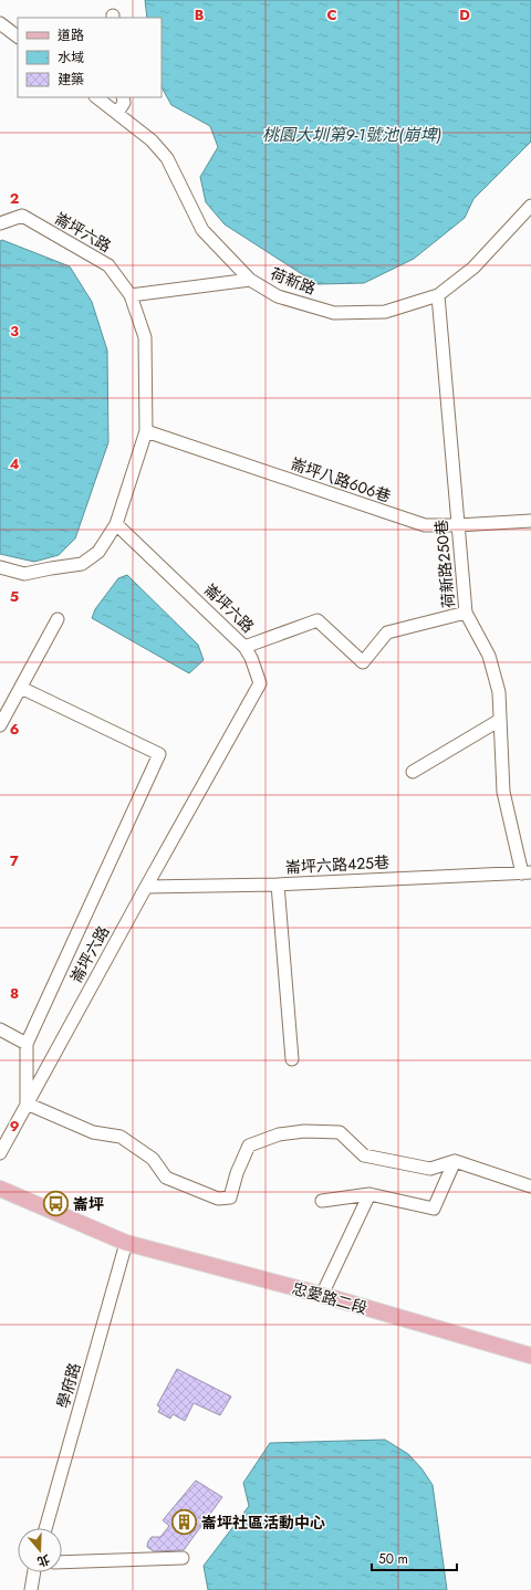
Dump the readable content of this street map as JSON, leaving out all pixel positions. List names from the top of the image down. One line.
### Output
{"streets":{"main road":["忠愛路二段"],"street":["崙坪六路","荷新路","崙坪八路606巷","荷新路250巷","崙坪六路425巷","學府路"]},"crossings":[["崙坪六路","崙坪八路606巷"],["崙坪六路","崙坪六路425巷"],["荷新路","荷新路250巷"],["崙坪八路606巷","荷新路250巷"],["荷新路250巷","崙坪六路425巷"],["忠愛路二段","學府路"]],"water":["桃園大圳第9-1號池(崩埤)"],"places":{"bus stop":["崙坪"],"building":["崙坪社區活動中心"]},"legend":["道路","水域","建築"],"scale_bar":"50 m","north":"bottom","grid":{"columns":["B","C","D"],"rows":["2","3","4","5","6","7","8","9"]}}
